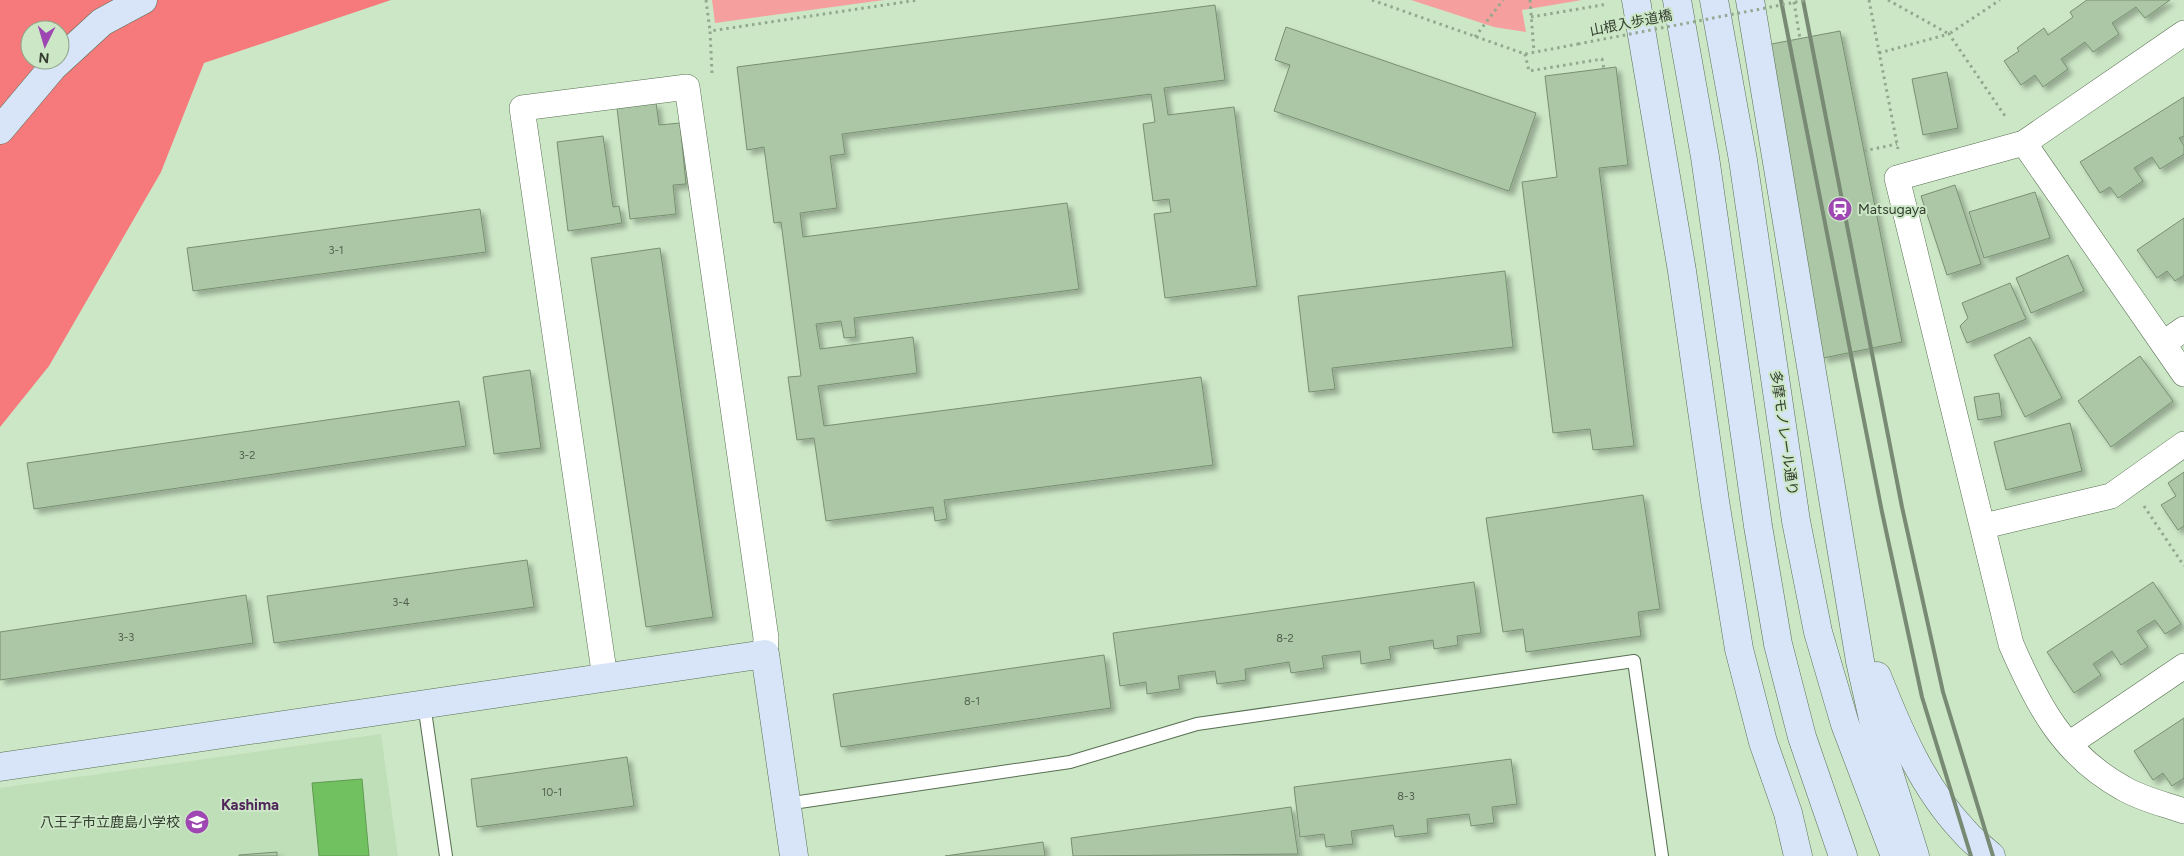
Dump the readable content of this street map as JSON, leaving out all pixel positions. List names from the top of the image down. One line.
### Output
{"streets":{"main road":["多摩モノレール通り"],"path":["山根入歩道橋"]},"districts":["Kashima"],"places":{"station":["Matsugaya"],"school or university":["八王子市立鹿島小学校"]},"house_numbers":["3-1","3-2","3-4","3-3","8-2","8-1","10-1","8-3"],"north":"bottom"}
